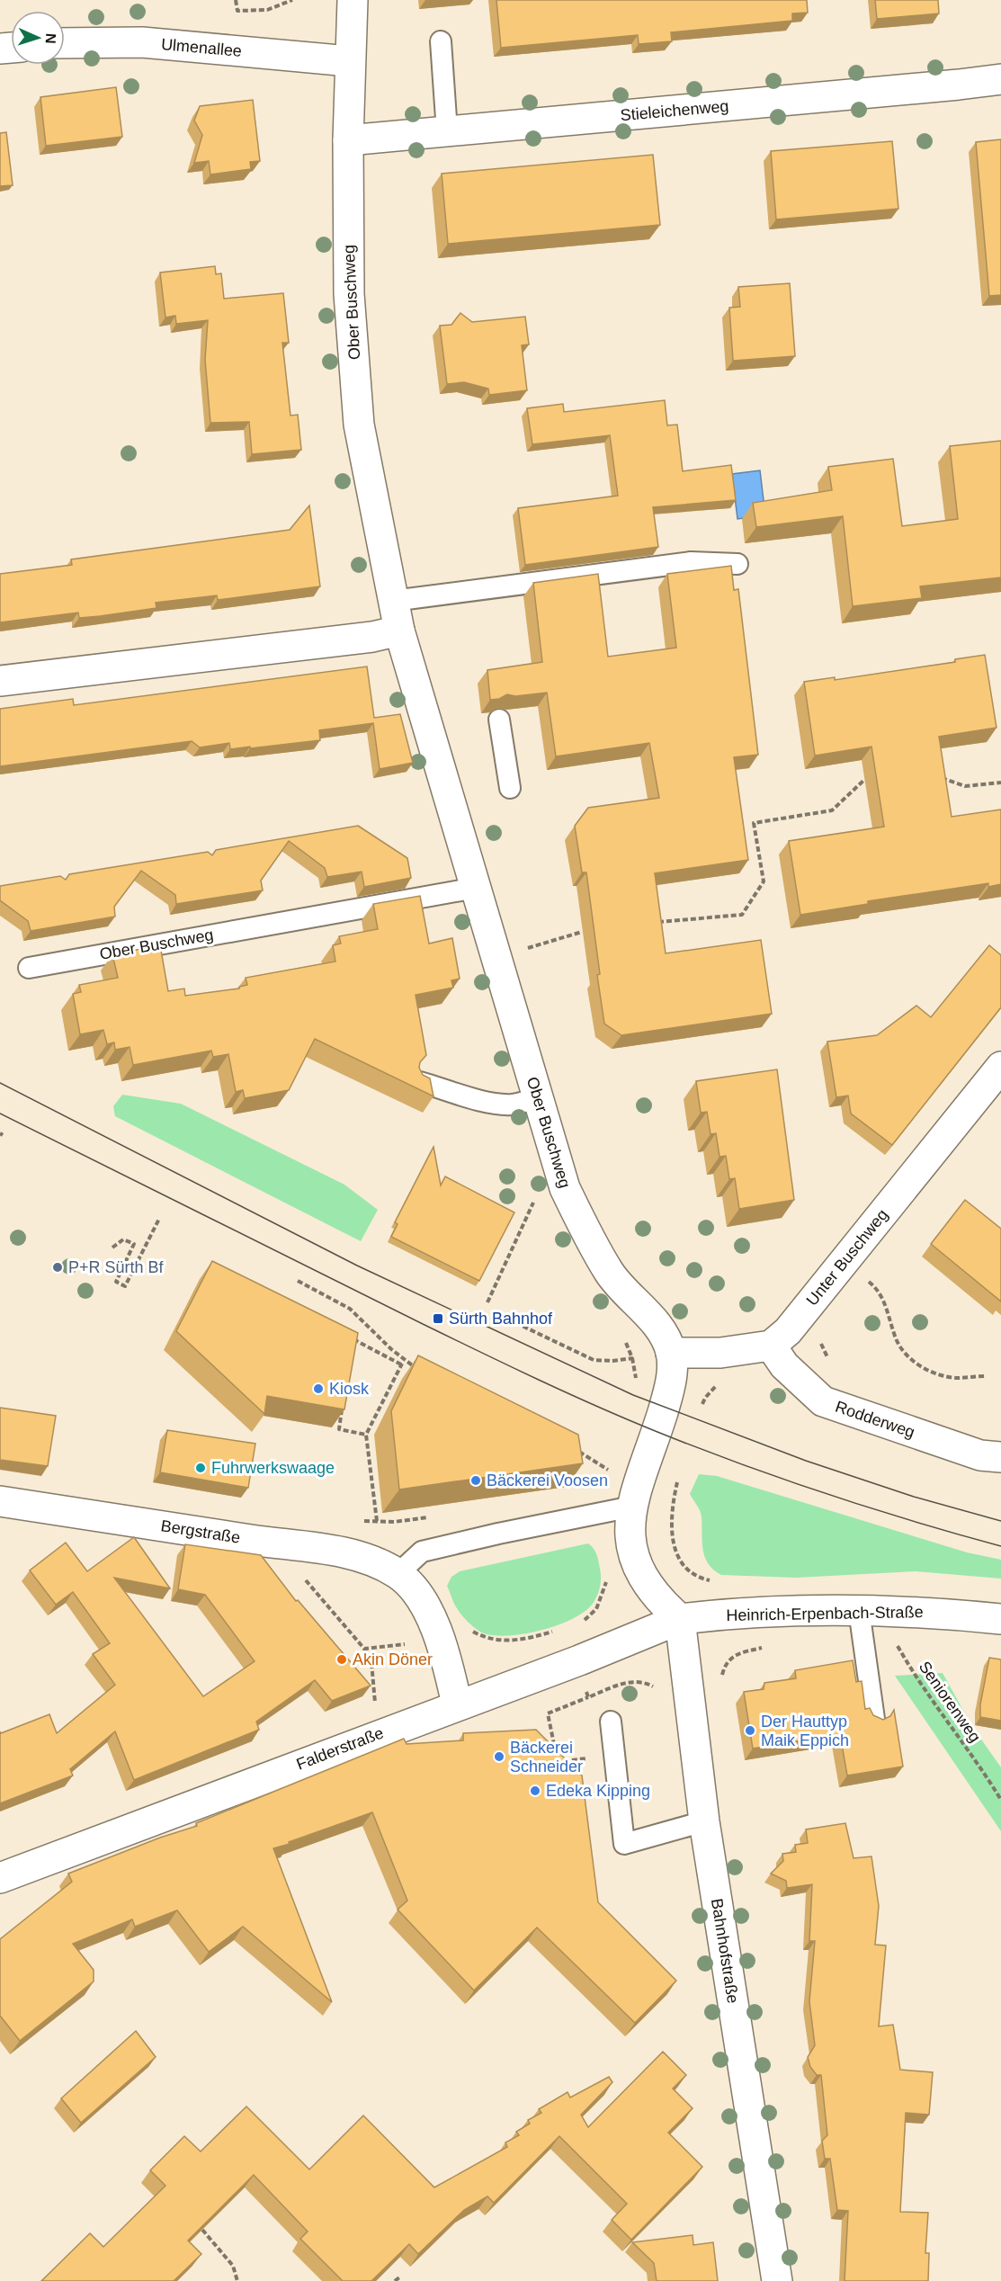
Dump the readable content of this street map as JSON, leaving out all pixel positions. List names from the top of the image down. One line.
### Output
{"streets":{"street":["Ulmenallee","Stieleichenweg","Ober Buschweg","Unter Buschweg","Rodderweg","Bergstraße","Heinrich-Erpenbach-Straße","Falderstraße","Bahnhofstraße"],"path":["Seniorenweg"]},"crossings":[["Ulmenallee","Ober Buschweg"],["Stieleichenweg","Ober Buschweg"],["Unter Buschweg","Rodderweg"],["Bergstraße","Falderstraße"],["Heinrich-Erpenbach-Straße","Falderstraße"],["Heinrich-Erpenbach-Straße","Bahnhofstraße"],["Falderstraße","Bahnhofstraße"]],"places":{"other":["P+R Sürth Bf","Kiosk","Fuhrwerkswaage","Bäckerei Voosen","Akin Döner","Der Hauttyp Maik Eppich","Bäckerei Schneider","Edeka Kipping"],"transit":["Sürth Bahnhof"]},"north":"right"}
